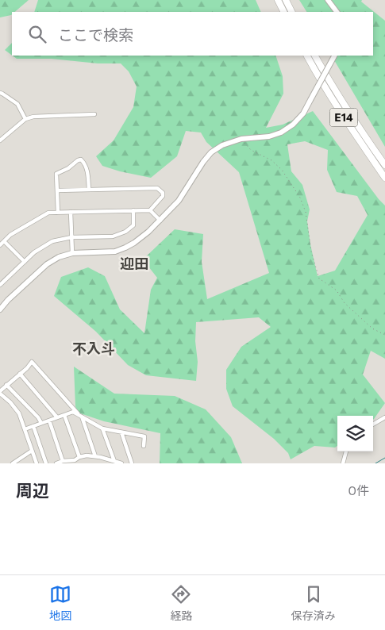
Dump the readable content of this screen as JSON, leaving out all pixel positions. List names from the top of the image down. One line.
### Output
{"streets":{"highway":["E14"]},"districts":["迎田","不入斗"],"page":{"search":"ここで検索","heading":["周辺","0件"],"nav":["地図","経路","保存済み"]}}
